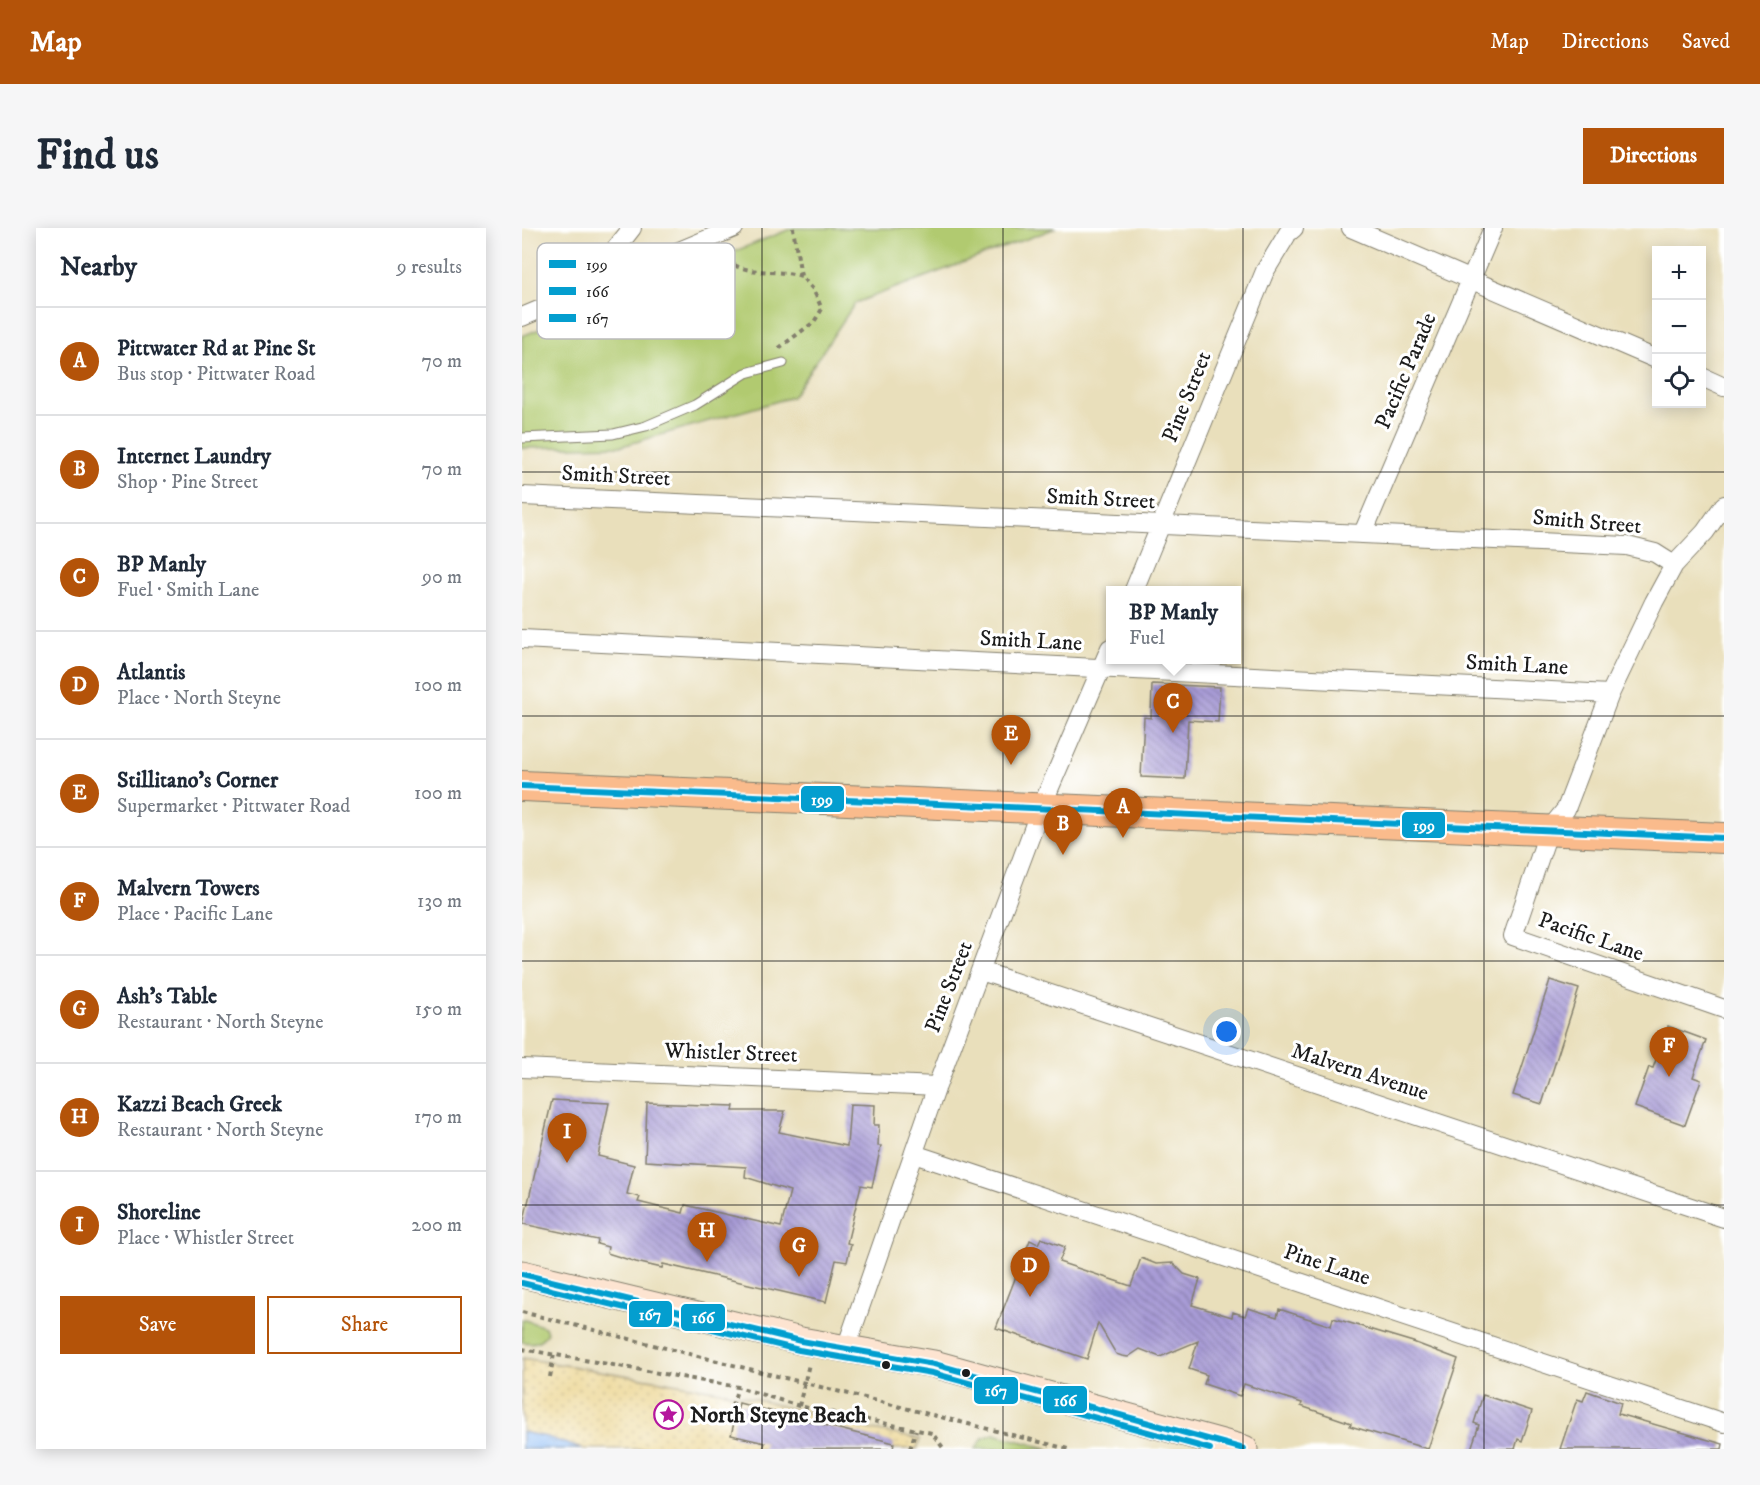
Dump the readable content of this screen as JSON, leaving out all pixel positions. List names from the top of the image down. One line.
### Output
{"streets":{"street":["Pacific Parade","Pine Street","Smith Street","Smith Lane","Pacific Lane","Whistler Street","Malvern Avenue","Pine Lane"]},"crossings":[["Pacific Parade","Smith Street"],["Pine Street","Smith Street"],["Pine Street","Smith Lane"],["Pine Street","Whistler Street"],["Pine Street","Malvern Avenue"],["Pine Street","Pine Lane"]],"places":{"place":["North Steyne Beach"]},"lines":["transit line 199","transit line 166","transit line 167"],"legend":["199","166","167"],"page":{"header":"Map","nav":["Map","Directions","Saved"],"buttons":["Directions",["Save","Share"]],"title":"Find us","heading":["Nearby","9 results"],"map_buttons":["+","−"],"list":[{"mark":"A","name":"Pittwater Rd at Pine St","note":"Bus stop · Pittwater Road","value":"70 m"},{"mark":"B","name":"Internet Laundry","note":"Shop · Pine Street","value":"70 m"},{"mark":"C","name":"BP Manly","note":"Fuel · Smith Lane","value":"90 m"},{"mark":"D","name":"Atlantis","note":"Place · North Steyne","value":"100 m"},{"mark":"E","name":"Stillitano's Corner","note":"Supermarket · Pittwater Road","value":"100 m"},{"mark":"F","name":"Malvern Towers","note":"Place · Pacific Lane","value":"130 m"},{"mark":"G","name":"Ash's Table","note":"Restaurant · North Steyne","value":"150 m"},{"mark":"H","name":"Kazzi Beach Greek","note":"Restaurant · North Steyne","value":"170 m"},{"mark":"I","name":"Shoreline","note":"Place · Whistler Street","value":"200 m"}],"popup":["BP Manly","Fuel"],"pins":["C","E","A","B","F","I","H","G","D"]}}
